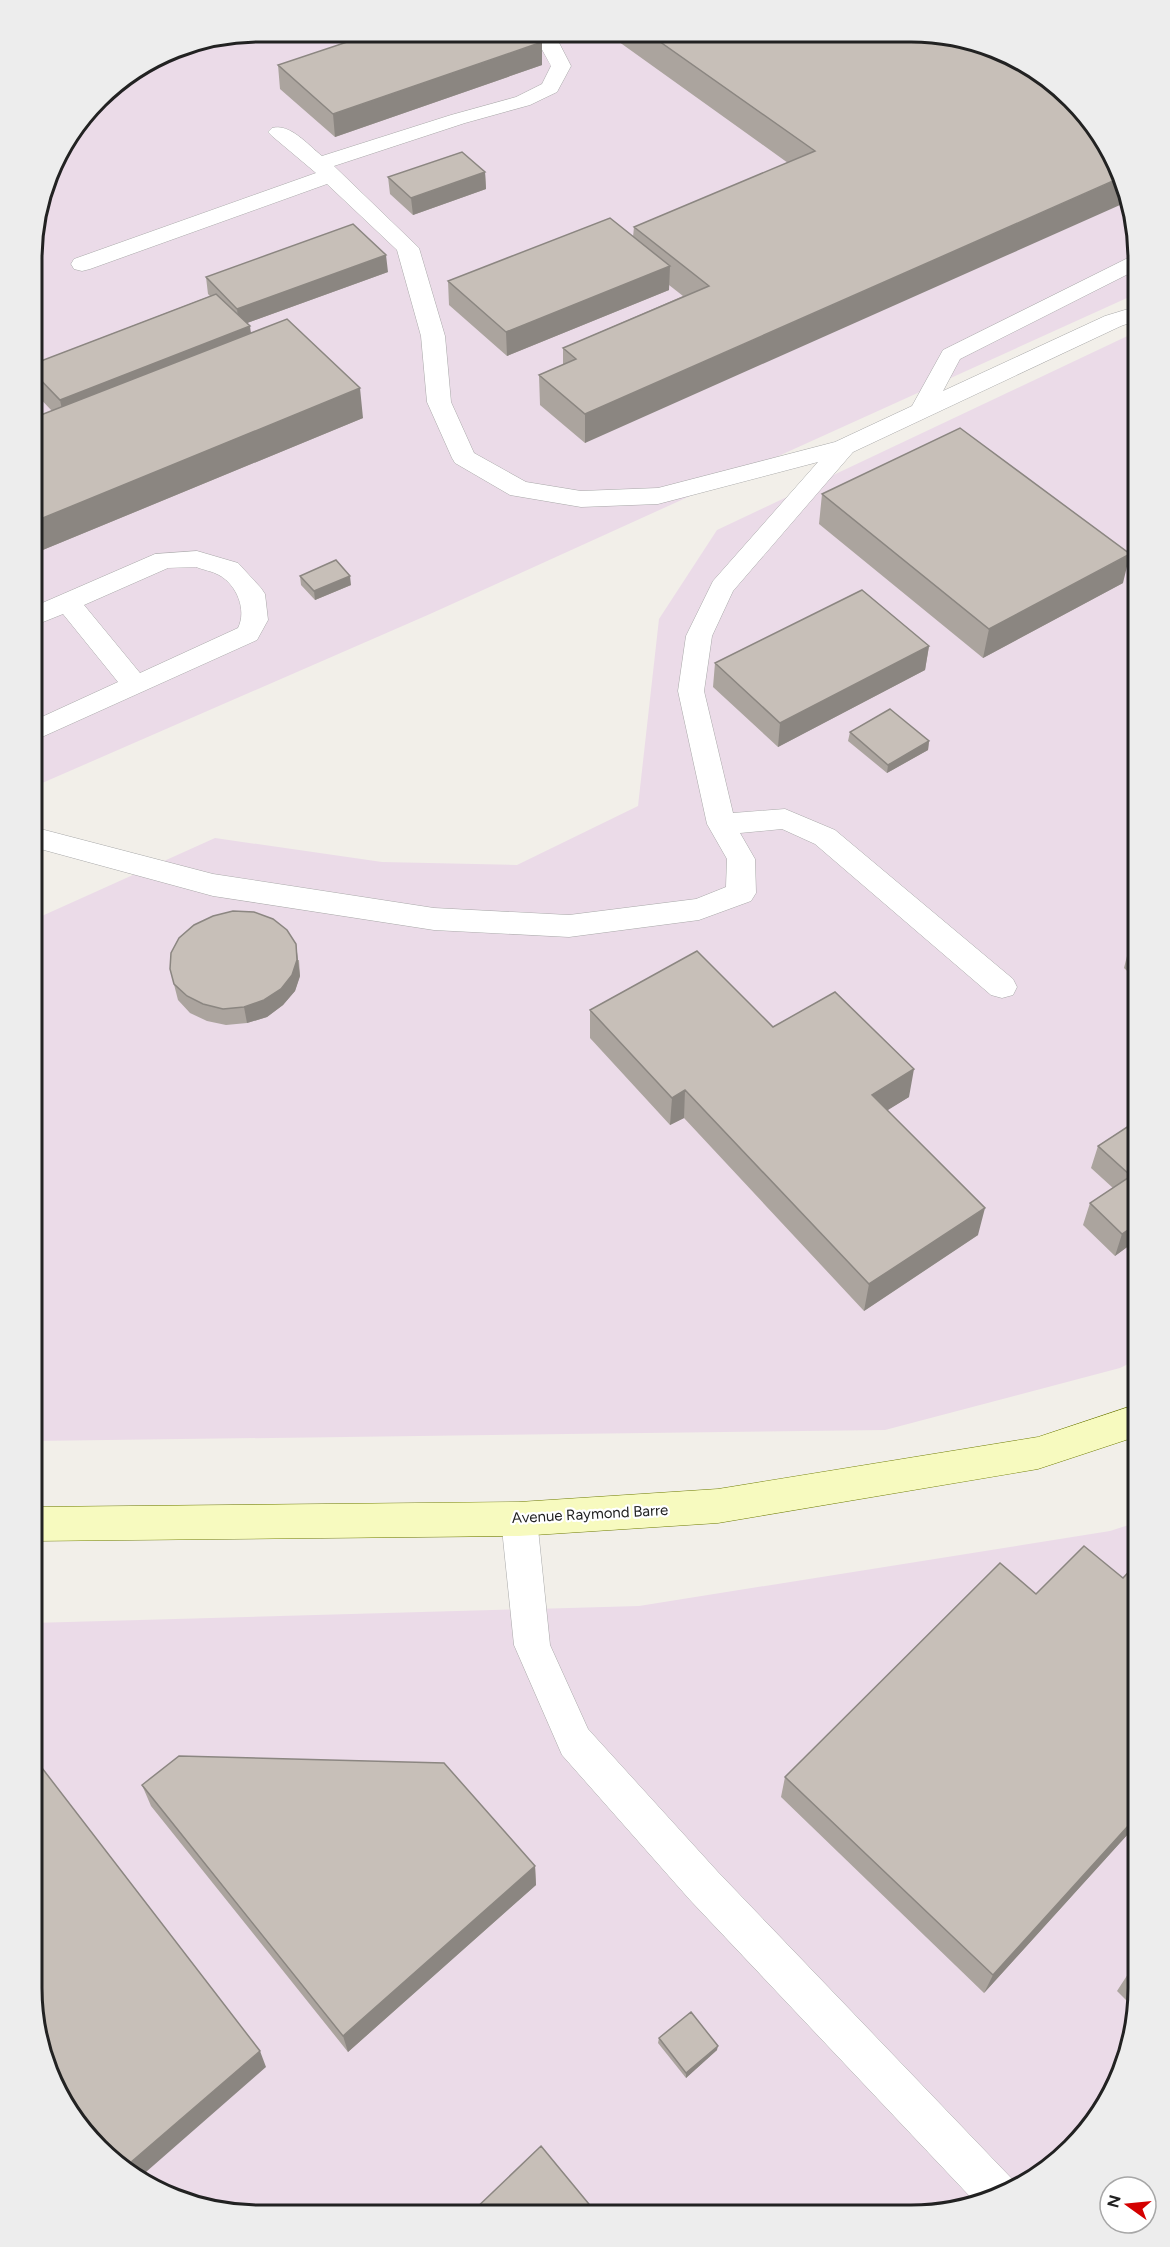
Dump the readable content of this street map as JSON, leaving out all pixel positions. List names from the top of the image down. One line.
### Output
{"streets":{"main road":["Avenue Raymond Barre"]},"north":"left"}
